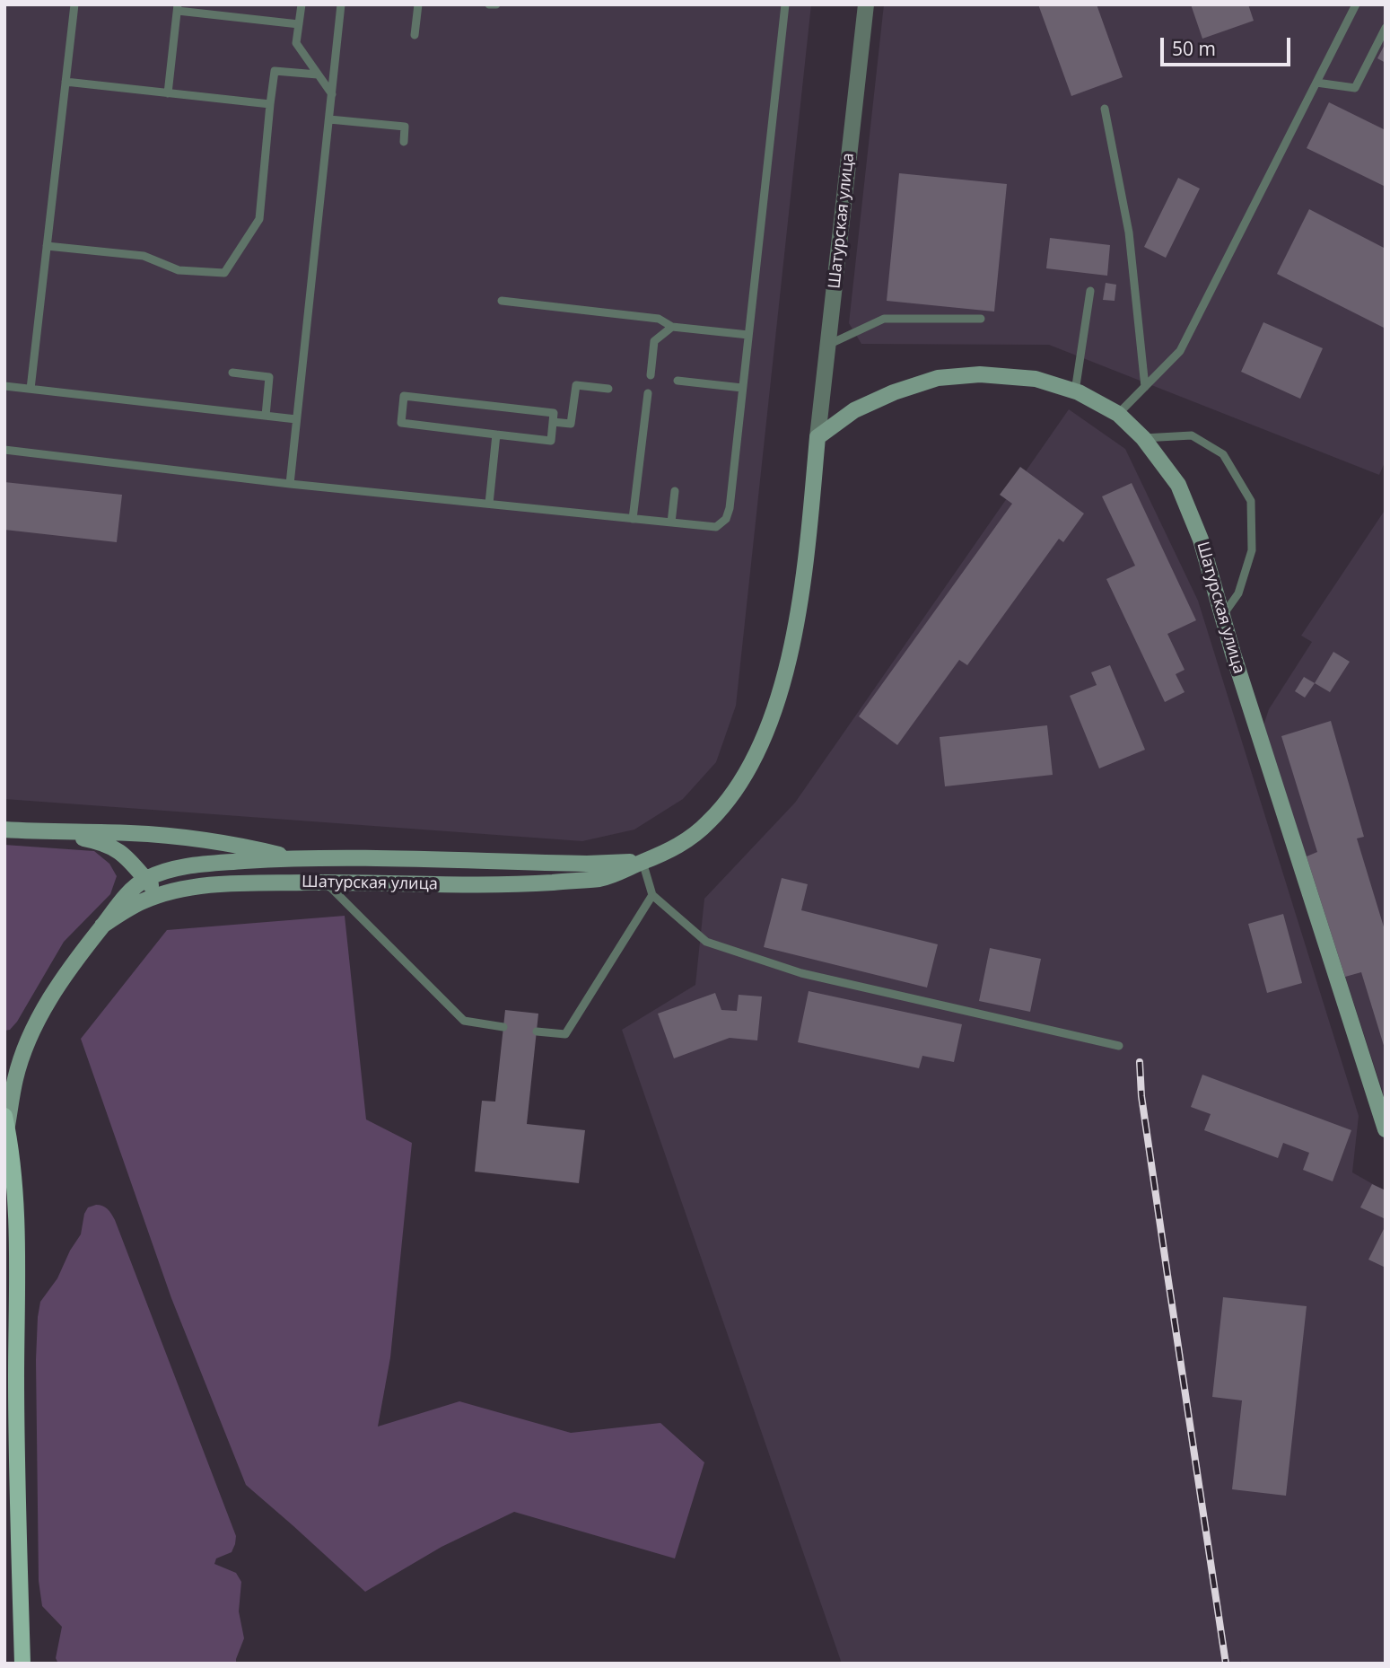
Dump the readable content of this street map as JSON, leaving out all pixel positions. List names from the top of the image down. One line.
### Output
{"streets":{"main road":["Шатурская улица"]},"scale_bar":"50 m"}
